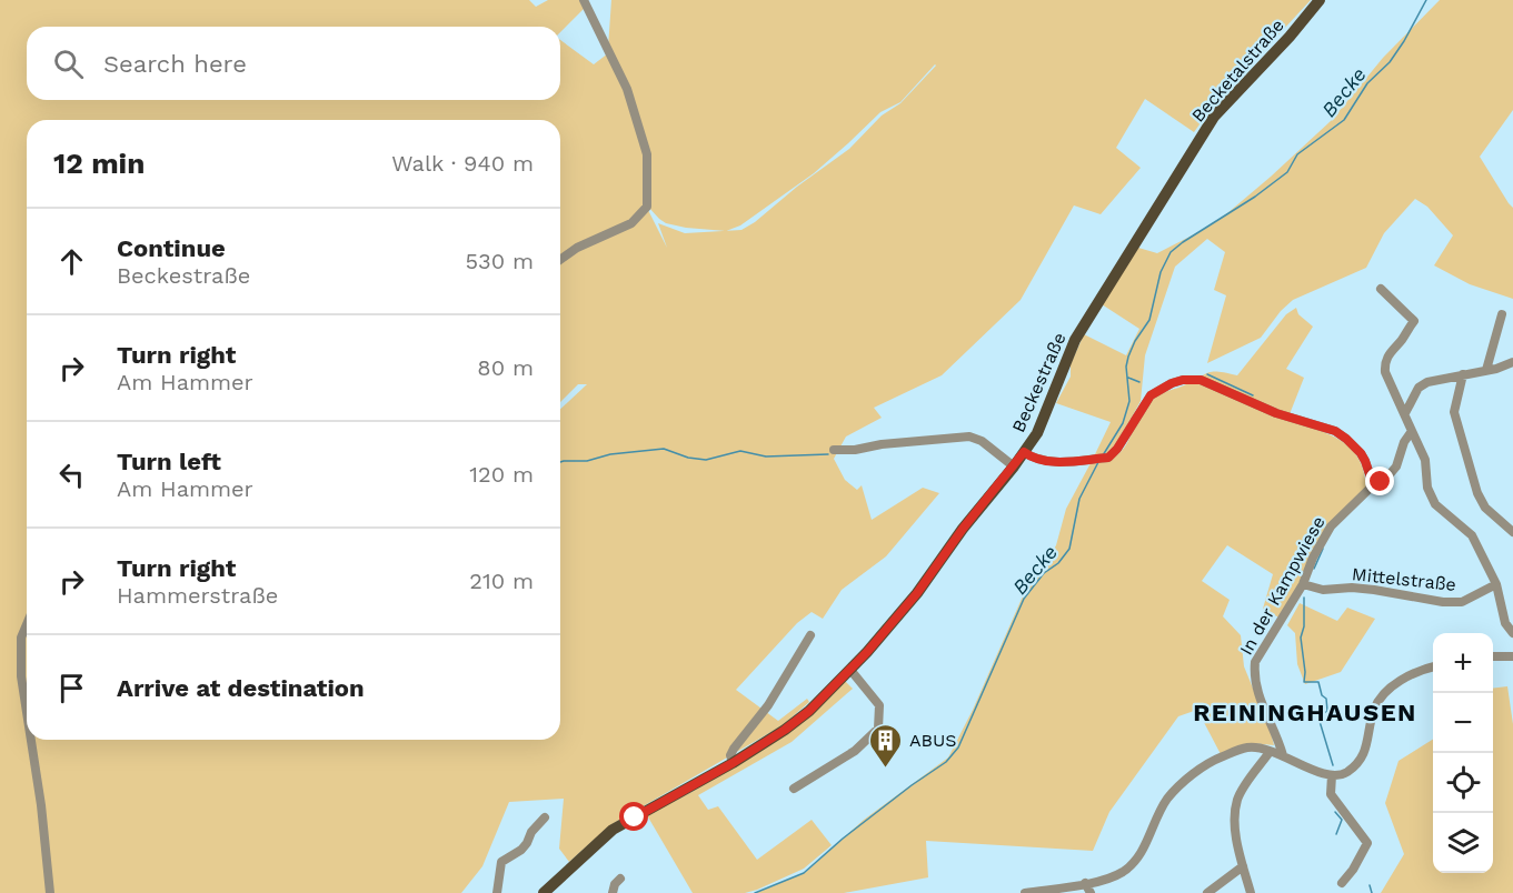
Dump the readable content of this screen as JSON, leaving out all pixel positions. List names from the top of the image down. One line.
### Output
{"streets":{"main road":["Becketalstraße","Beckestraße"],"street":["Mittelstraße","In der Kampwiese"]},"crossings":[["Becketalstraße","Beckestraße"],["Mittelstraße","In der Kampwiese"]],"districts":["REININGHAUSEN"],"water":["Becke"],"places":{"building":["ABUS"]},"page":{"search":"Search here","heading":["12 min","Walk · 940 m"],"list":[["Continue","Beckestraße","530 m"],["Turn right","Am Hammer","80 m"],["Turn left","Am Hammer","120 m"],["Turn right","Hammerstraße","210 m"],"Arrive at destination"],"map_buttons":["+","−"]}}
